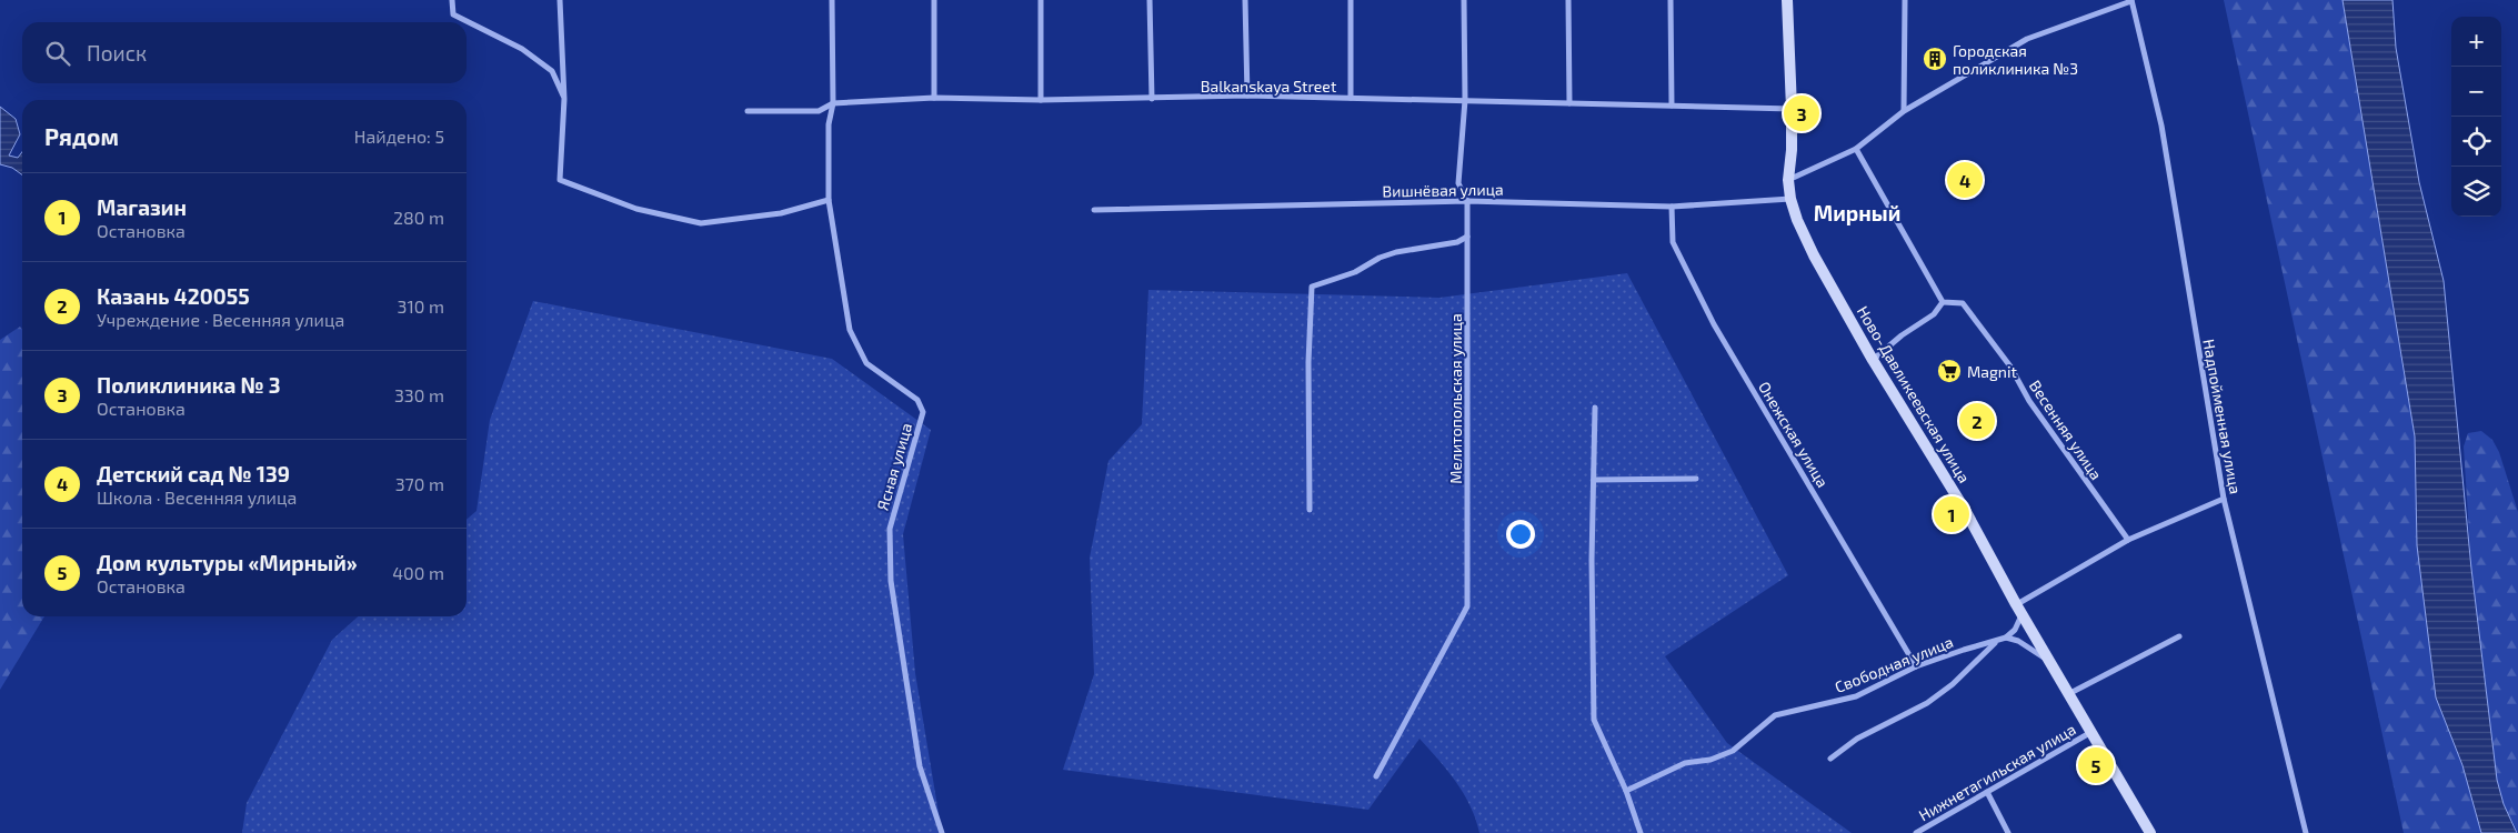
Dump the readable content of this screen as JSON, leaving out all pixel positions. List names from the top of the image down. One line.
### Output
{"streets":{"street":["Balkanskaya Street","Вишнёвая улица","Ново-Давликеевская улица","Мелитопольская улица","Надпойменная улица","Весенняя улица","Онежская улица","Ясная улица","Свободная улица","Нижнетагильская улица"]},"crossings":[["Balkanskaya Street","Ново-Давликеевская улица"],["Balkanskaya Street","Мелитопольская улица"],["Balkanskaya Street","Ясная улица"],["Вишнёвая улица","Ново-Давликеевская улица"],["Вишнёвая улица","Мелитопольская улица"],["Вишнёвая улица","Онежская улица"],["Ново-Давликеевская улица","Нижнетагильская улица"],["Онежская улица","Свободная улица"]],"districts":["Мирный"],"places":{"building":["Городская поликлиника №3"],"supermarket":["Magnit"]},"page":{"map_buttons":["+","−"],"search":"Поиск","pins":["3","4","2","1","5"],"heading":["Рядом","Найдено: 5"],"list":[{"mark":"1","name":"Магазин","note":"Остановка","value":"280 m"},{"mark":"2","name":"Казань 420055","note":"Учреждение · Весенняя улица","value":"310 m"},{"mark":"3","name":"Поликлиника № 3","note":"Остановка","value":"330 m"},{"mark":"4","name":"Детский сад № 139","note":"Школа · Весенняя улица","value":"370 m"},{"mark":"5","name":"Дом культуры «Мирный»","note":"Остановка","value":"400 m"}]}}
